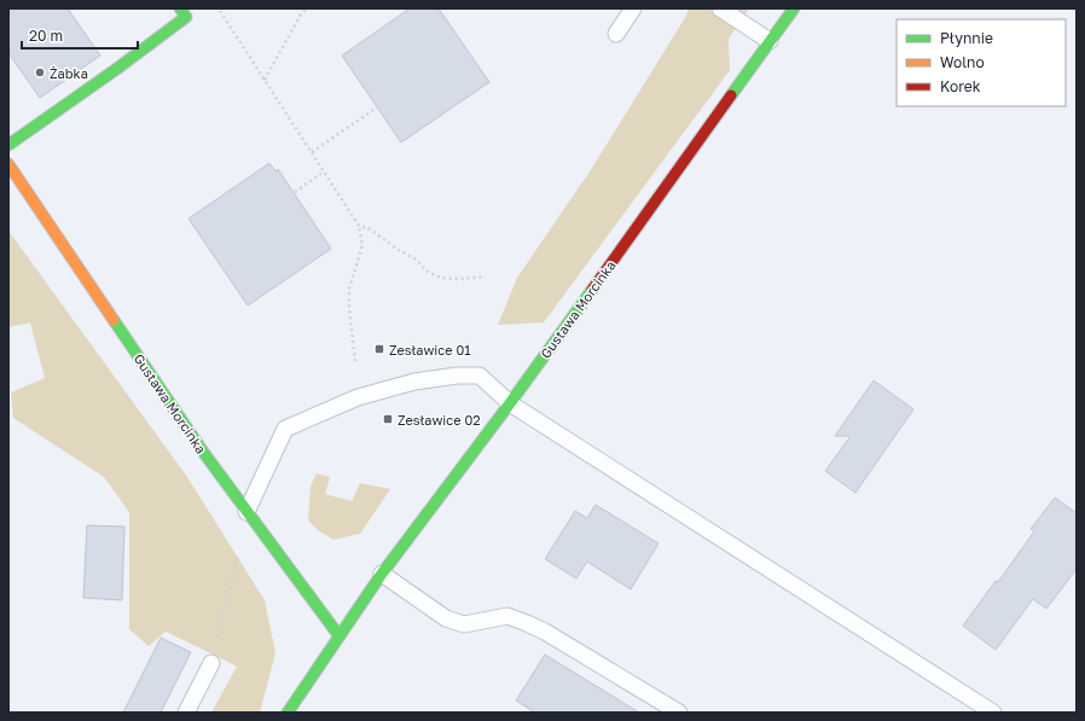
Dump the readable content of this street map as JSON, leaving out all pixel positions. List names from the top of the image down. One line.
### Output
{"streets":{"street":["Gustawa Morcinka"]},"places":{"other":["Żabka"],"transit":["Zesławice 01","Zesławice 02"]},"legend":["Płynnie","Wolno","Korek"],"scale_bar":"20 m"}
